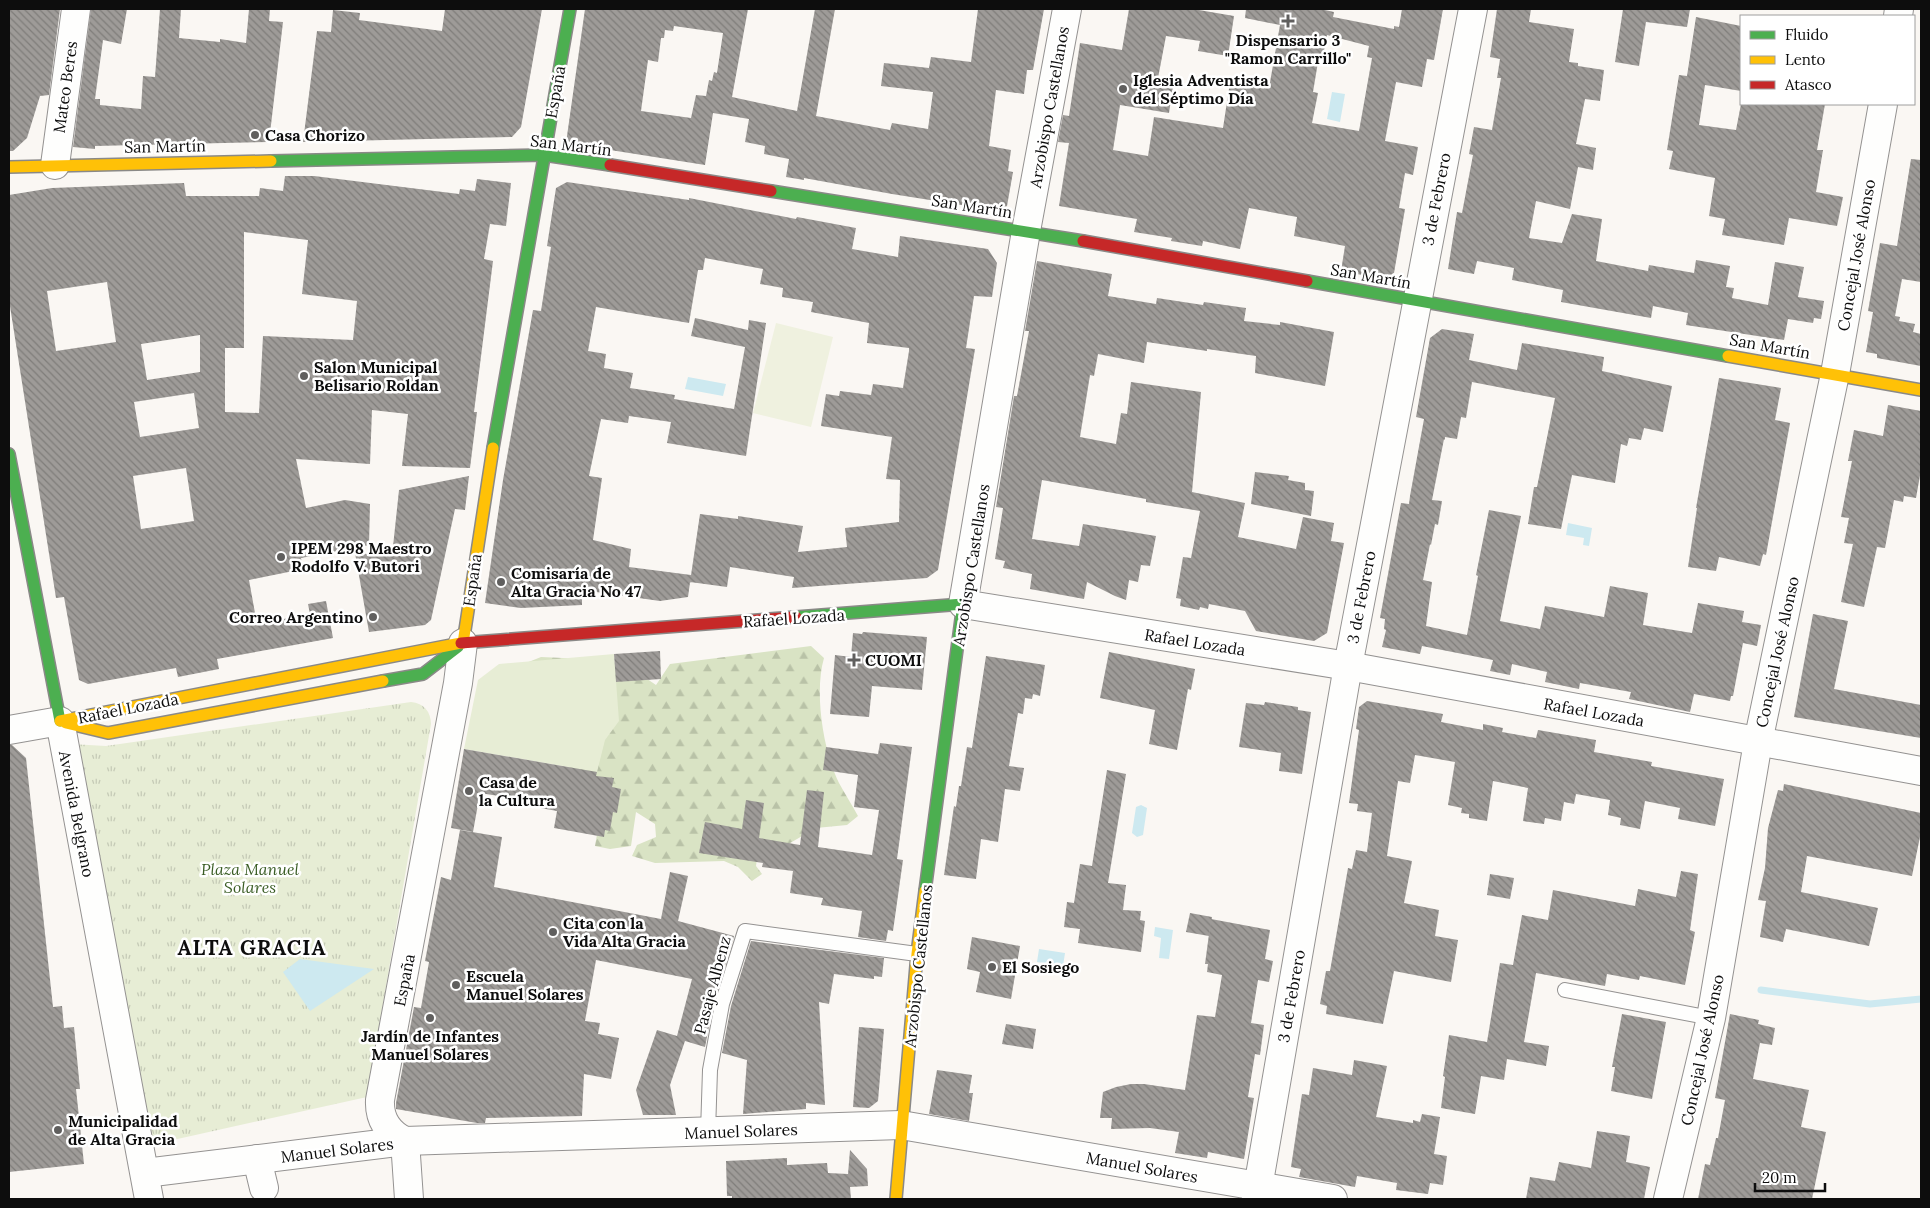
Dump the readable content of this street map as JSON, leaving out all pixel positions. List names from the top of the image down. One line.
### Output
{"streets":{"street":["Mateo Beres","España","Arzobispo Castellanos","San Martín","3 de Febrero","Concejal José Alonso","Rafael Lozada","Avenida Belgrano","Manuel Solares"],"lane":["Pasaje Albenz"]},"crossings":[["Mateo Beres","San Martín"],["España","San Martín"],["España","Rafael Lozada"],["España","Manuel Solares"],["Arzobispo Castellanos","San Martín"],["Arzobispo Castellanos","Rafael Lozada"],["Arzobispo Castellanos","Pasaje Albenz"],["Arzobispo Castellanos","Manuel Solares"],["San Martín","3 de Febrero"],["San Martín","Concejal José Alonso"],["3 de Febrero","Rafael Lozada"],["3 de Febrero","Manuel Solares"],["Concejal José Alonso","Rafael Lozada"],["Rafael Lozada","Avenida Belgrano"],["Avenida Belgrano","Manuel Solares"],["Pasaje Albenz","Manuel Solares"]],"districts":["ALTA GRACIA"],"parks":["Plaza Manuel Solares"],"places":{"health":["Dispensario 3 \"Ramon Carrillo\"","CUOMI"],"other":["Iglesia Adventista del Séptimo Día","Casa Chorizo","Salon Municipal Belisario Roldan","IPEM 298 Maestro Rodolfo V. Butori","Comisaría de Alta Gracia No 47","Correo Argentino","Casa de la Cultura","Cita con la Vida Alta Gracia","El Sosiego","Escuela Manuel Solares","Jardín de Infantes Manuel Solares","Municipalidad de Alta Gracia"]},"legend":["Fluido","Lento","Atasco"],"scale_bar":"20 m"}
